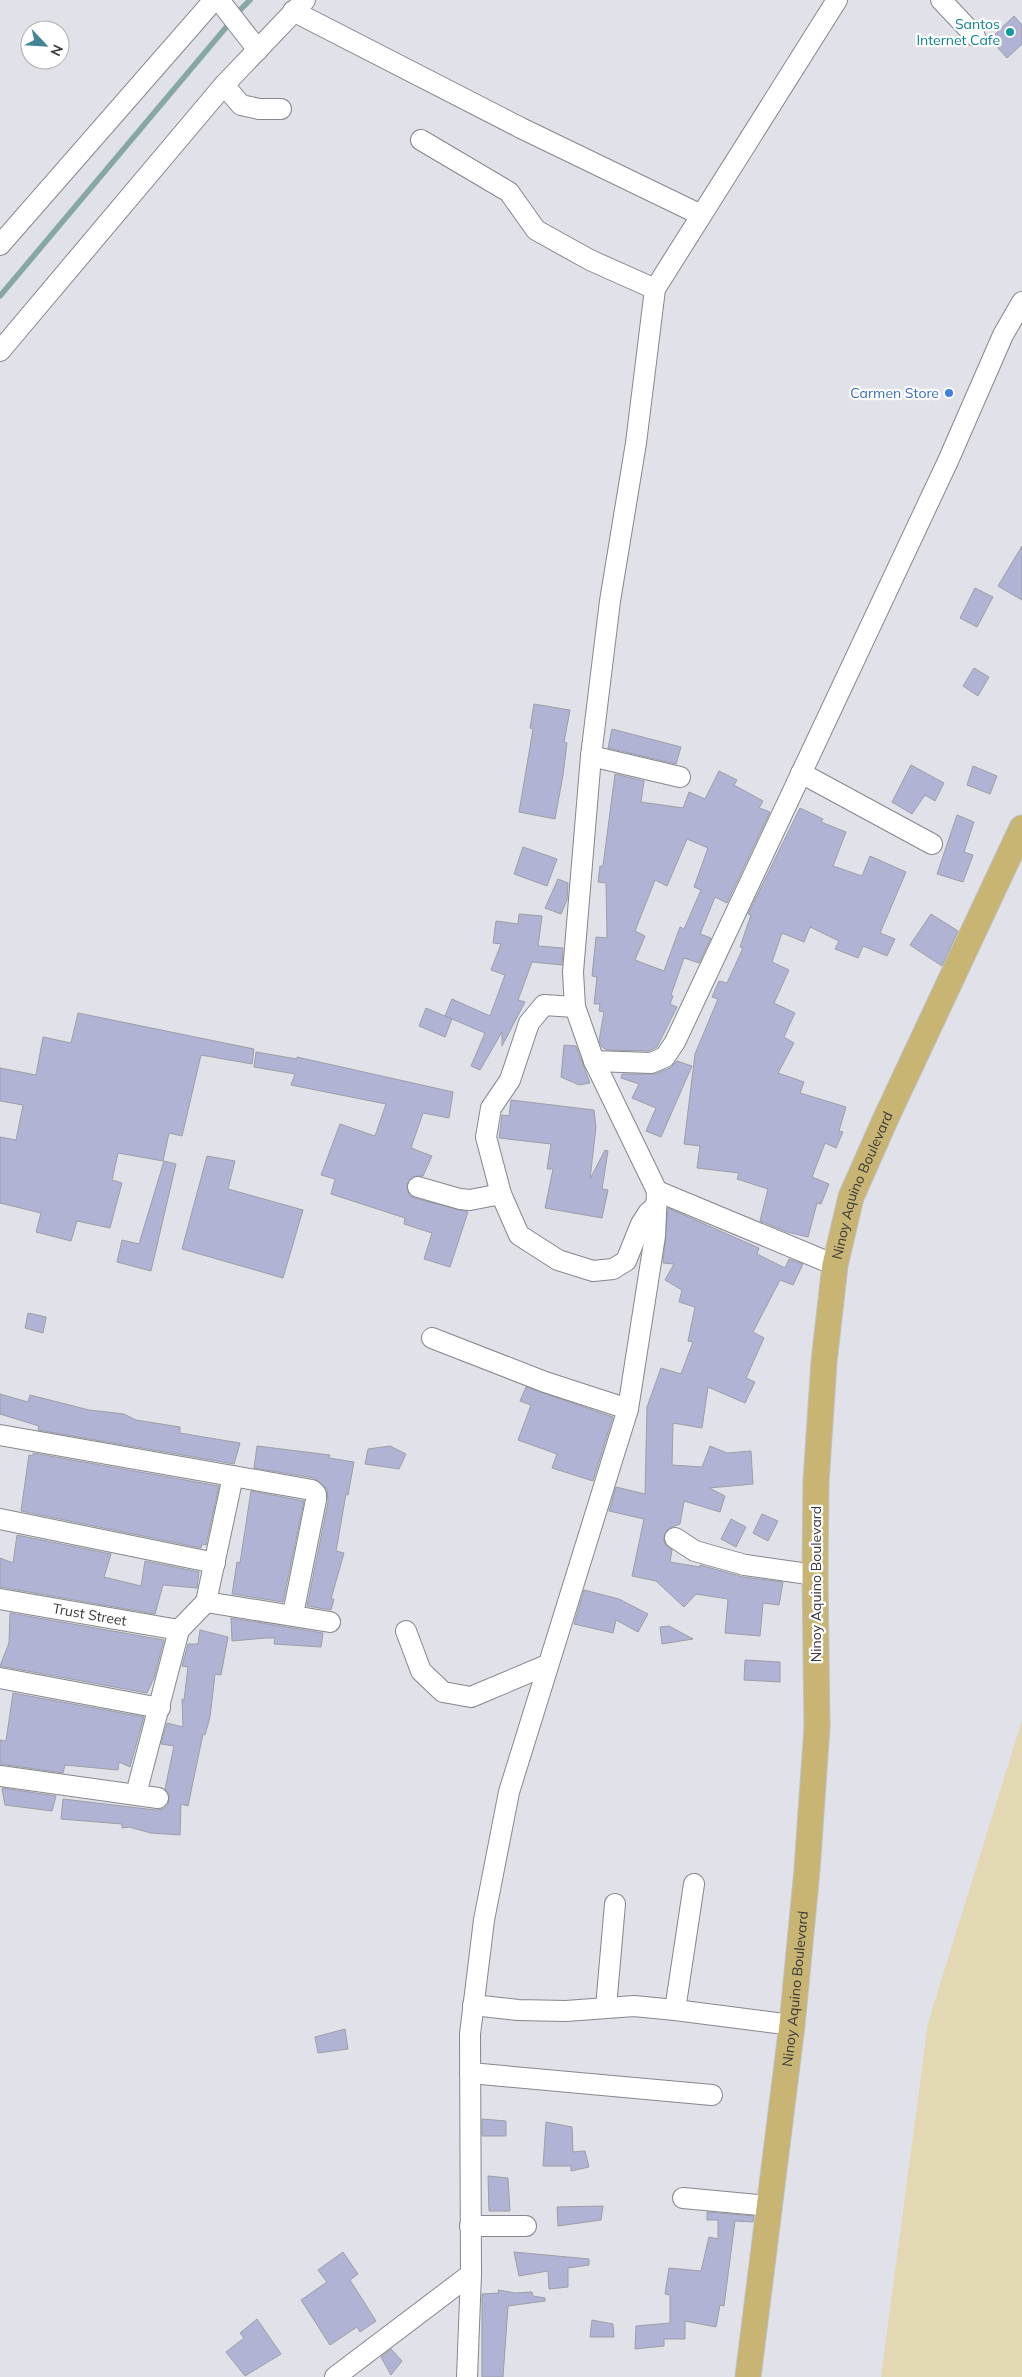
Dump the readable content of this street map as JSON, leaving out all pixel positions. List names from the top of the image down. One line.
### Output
{"streets":{"main road":["Ninoy Aquino Boulevard"],"street":["Trust Street"]},"places":["Santos Internet Cafe","Carmen Store"],"north":"bottom right"}
